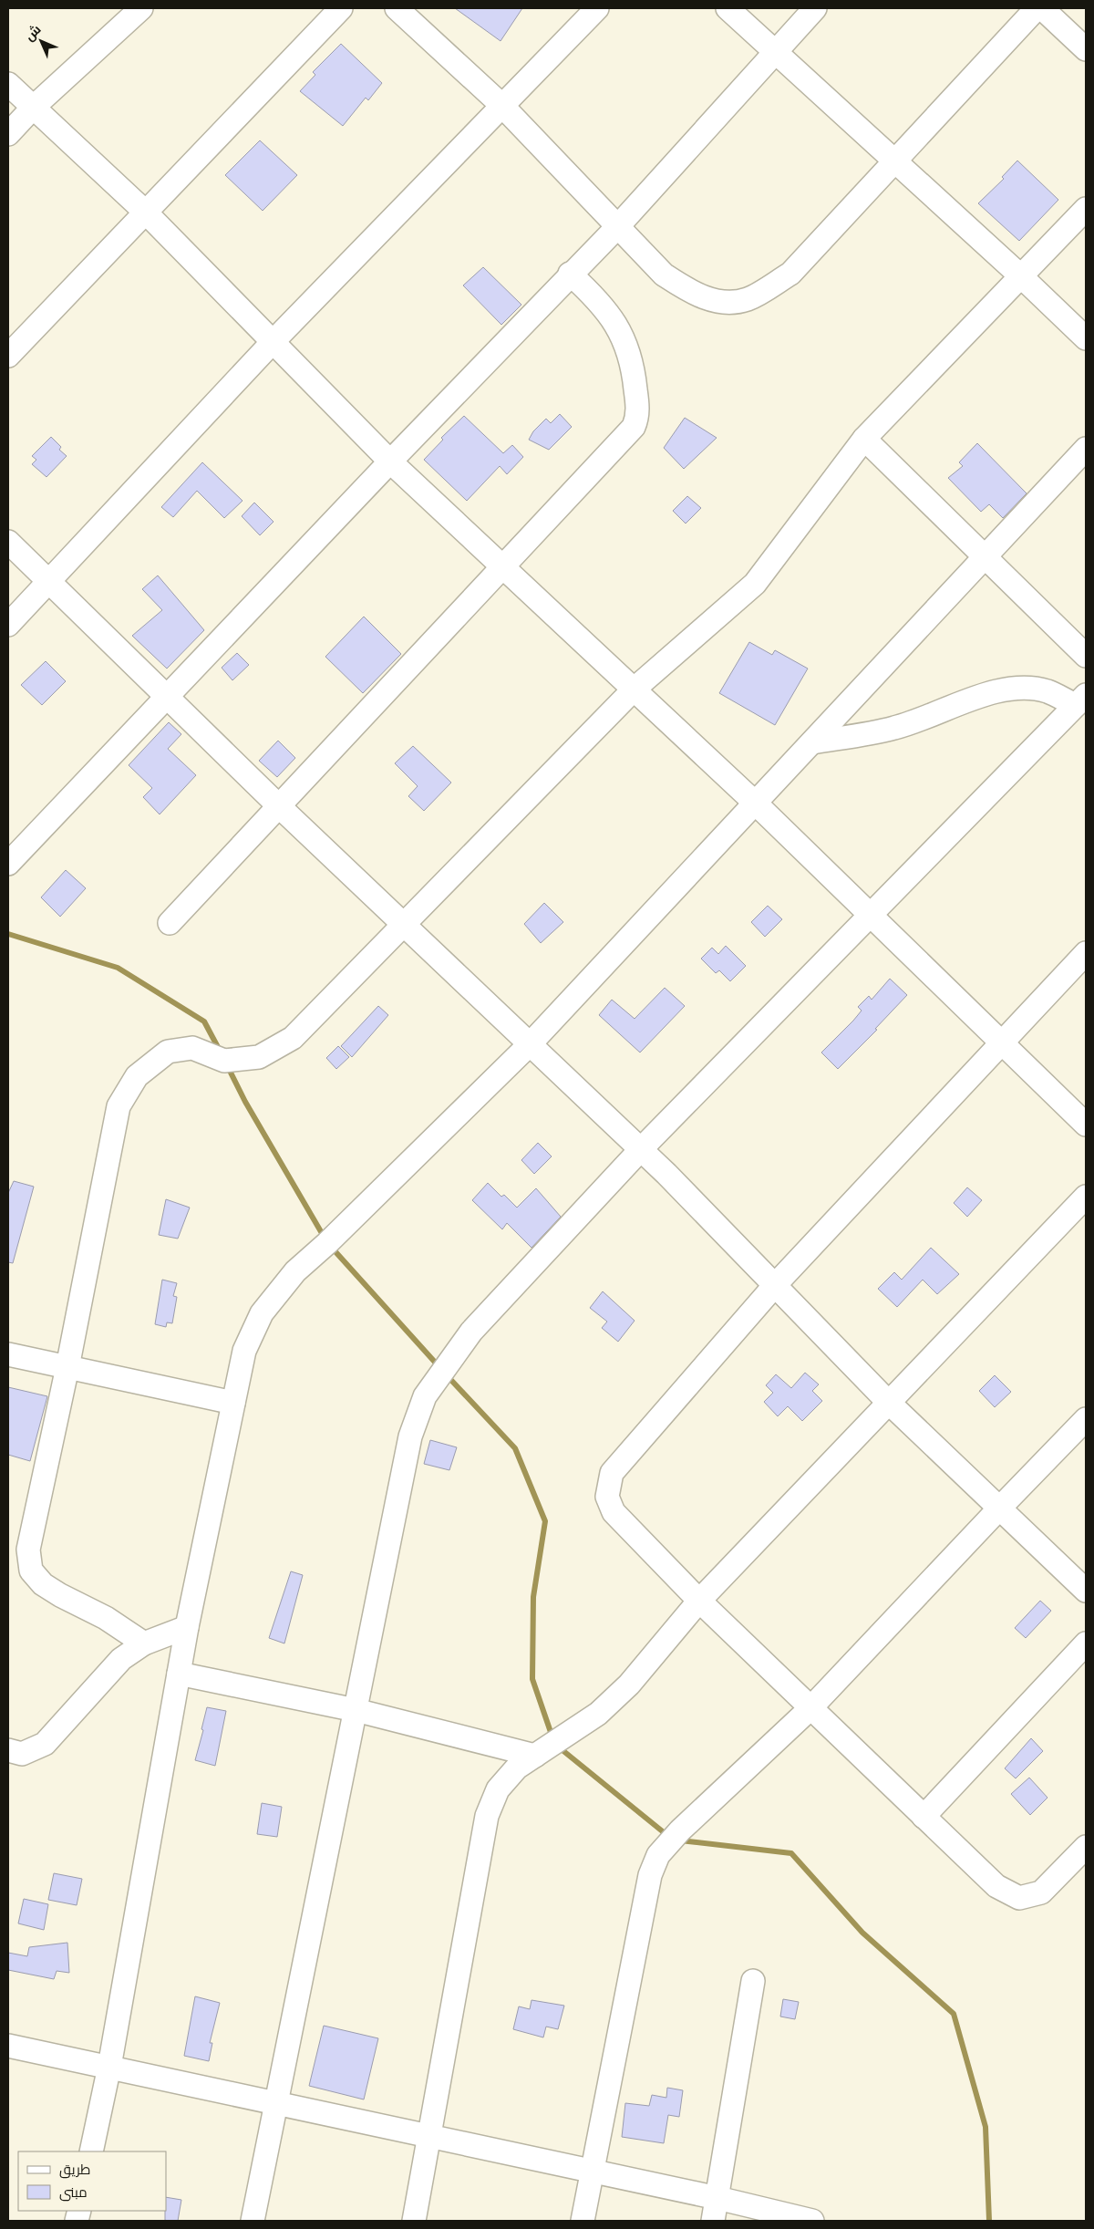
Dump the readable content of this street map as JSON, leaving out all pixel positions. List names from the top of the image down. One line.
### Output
{"legend":["طريق","مبنى"],"north":"top left"}
